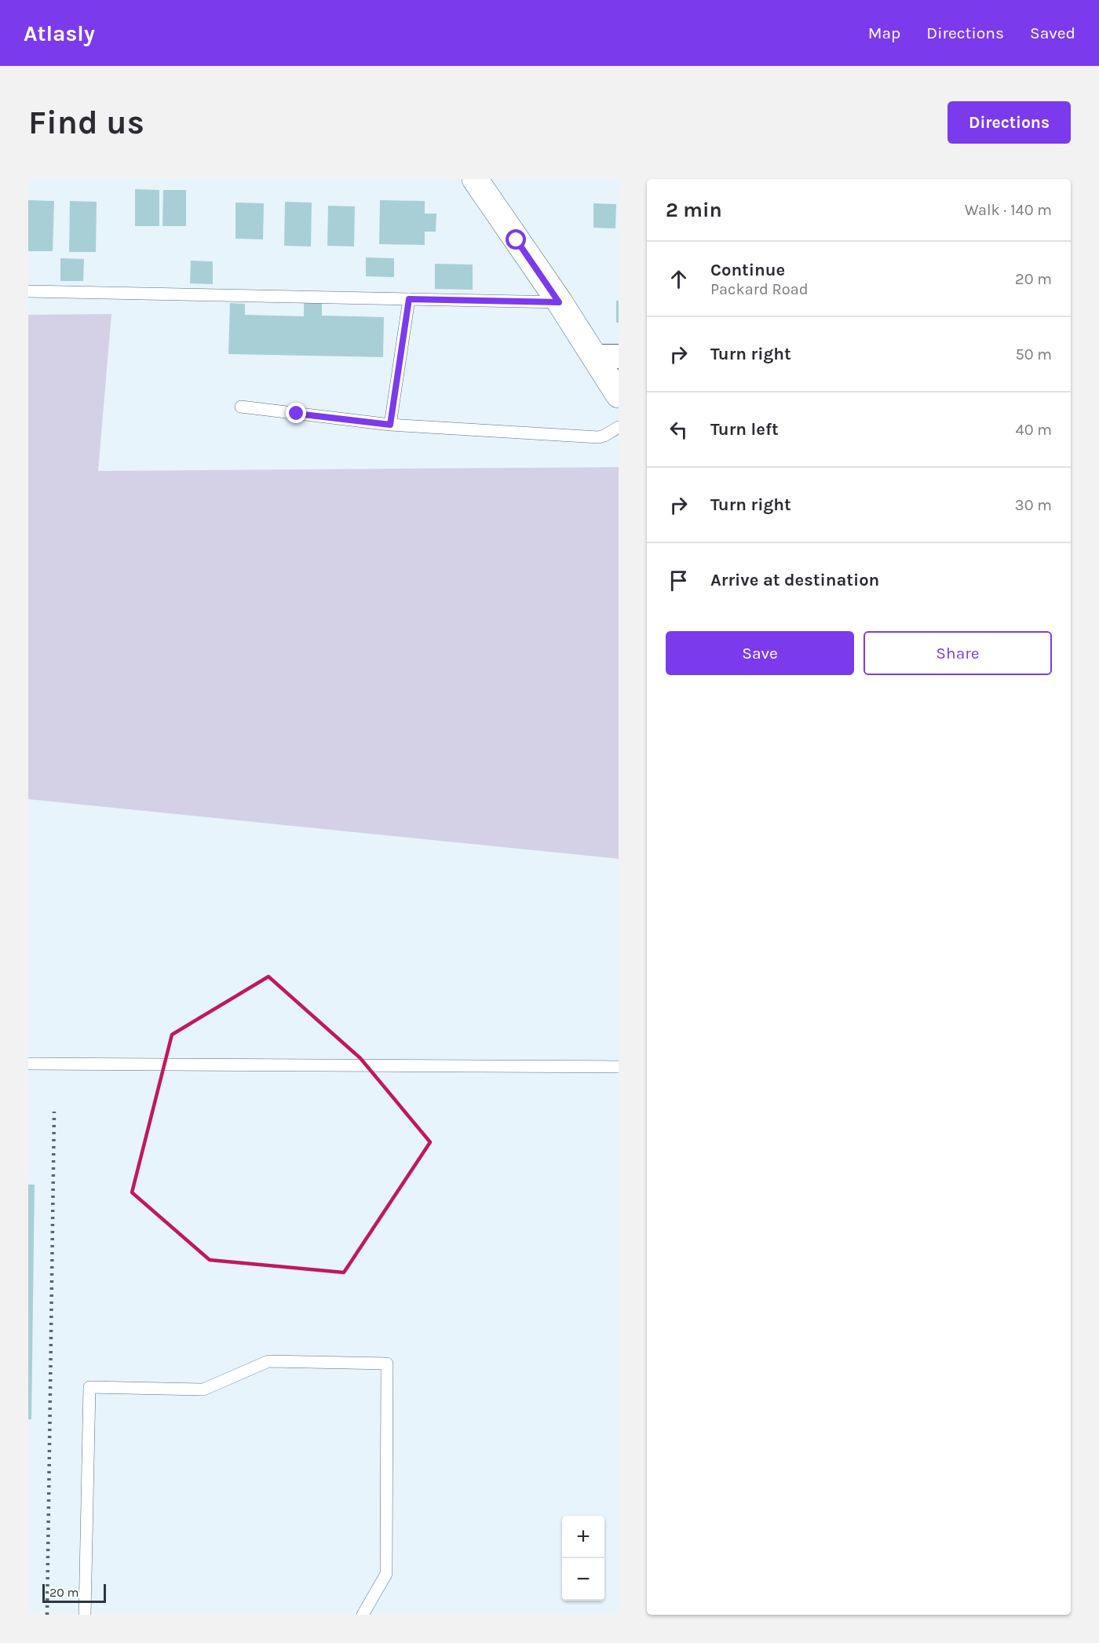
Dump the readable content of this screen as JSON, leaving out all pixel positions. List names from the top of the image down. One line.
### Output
{"scale_bar":"20 m","page":{"header":"Atlasly","nav":["Map","Directions","Saved"],"buttons":["Directions",["Save","Share"]],"title":"Find us","heading":["2 min","Walk · 140 m"],"list":[["Continue","Packard Road","20 m"],["Turn right","50 m"],["Turn left","40 m"],["Turn right","30 m"],"Arrive at destination"],"map_buttons":["+","−"],"scale":"20 m"}}
